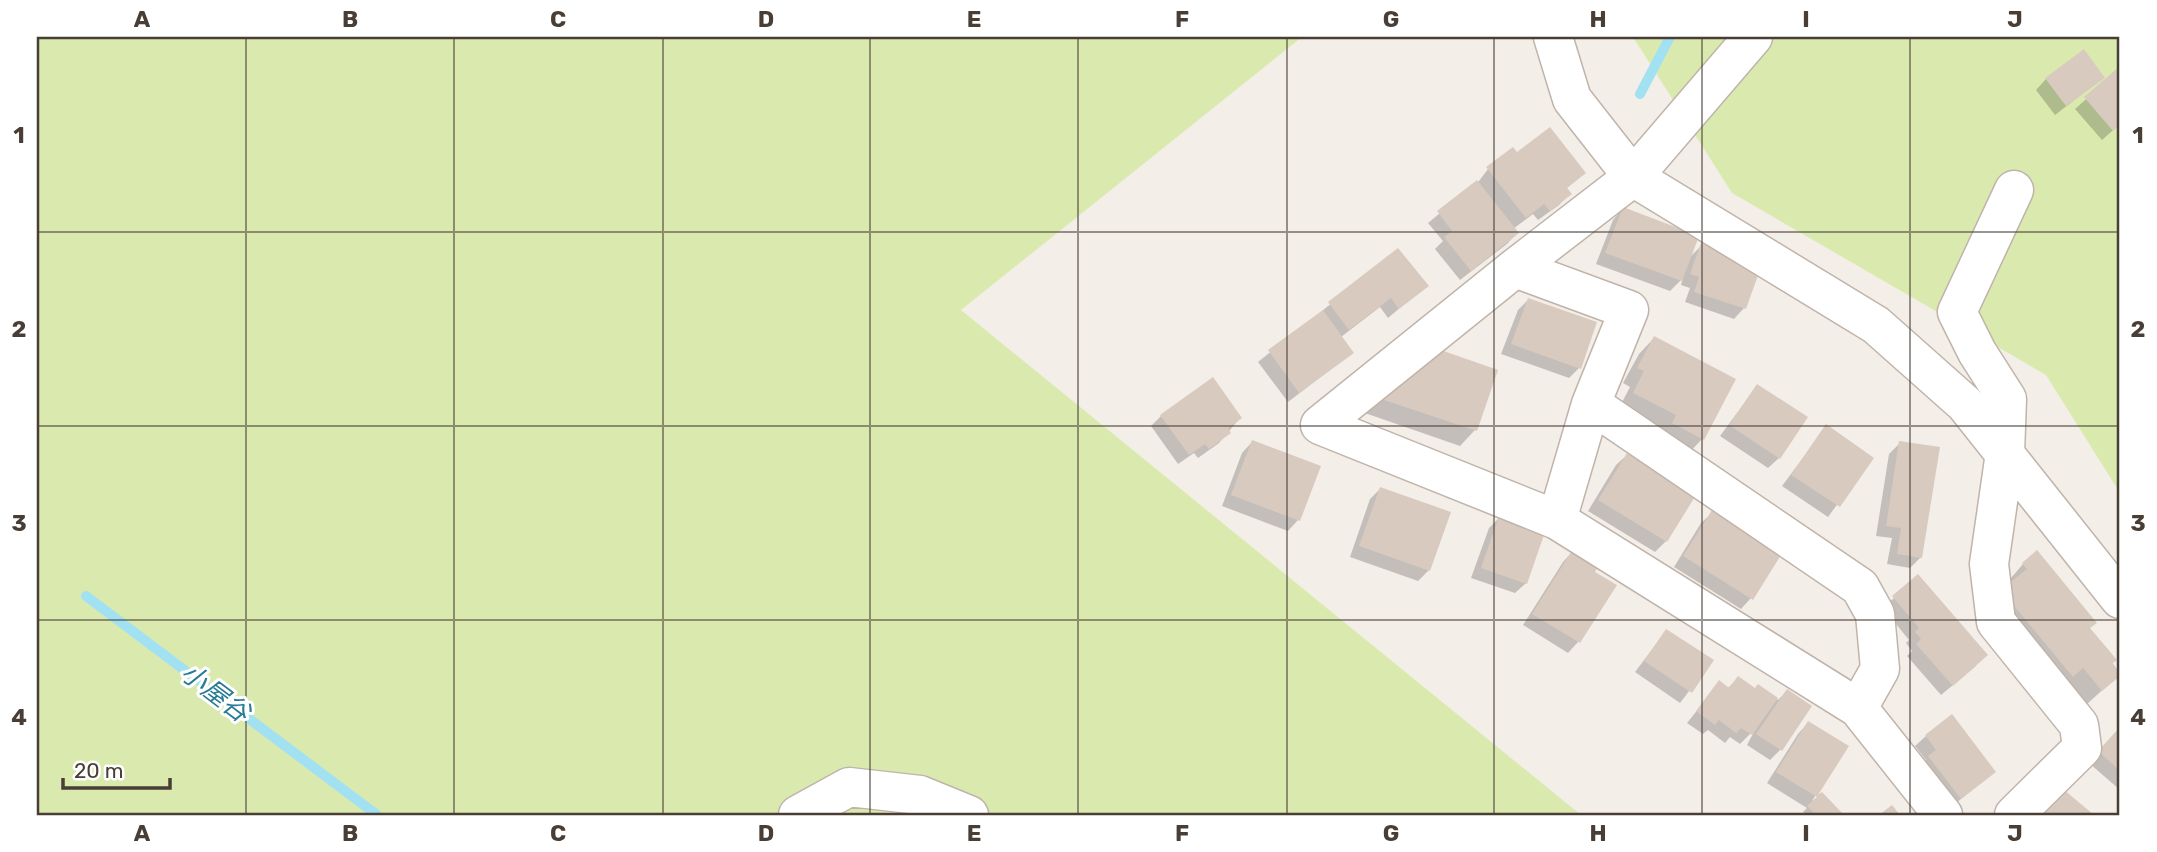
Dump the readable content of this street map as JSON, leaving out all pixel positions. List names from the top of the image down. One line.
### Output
{"water":["小屋谷"],"scale_bar":"20 m","grid":{"columns":["A","B","C","D","E","F","G","H","I","J"],"rows":["1","2","3","4"]}}
